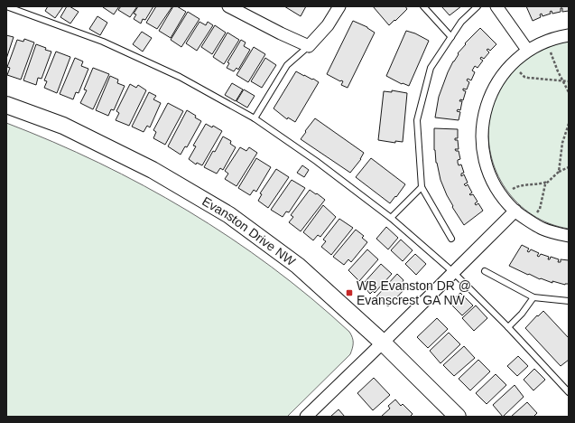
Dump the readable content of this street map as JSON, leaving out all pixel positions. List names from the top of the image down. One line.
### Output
{"streets":{"street":["Evanston Drive NW"]},"places":{"transit":["WB Evanston DR @ Evanscrest GA NW"]}}
